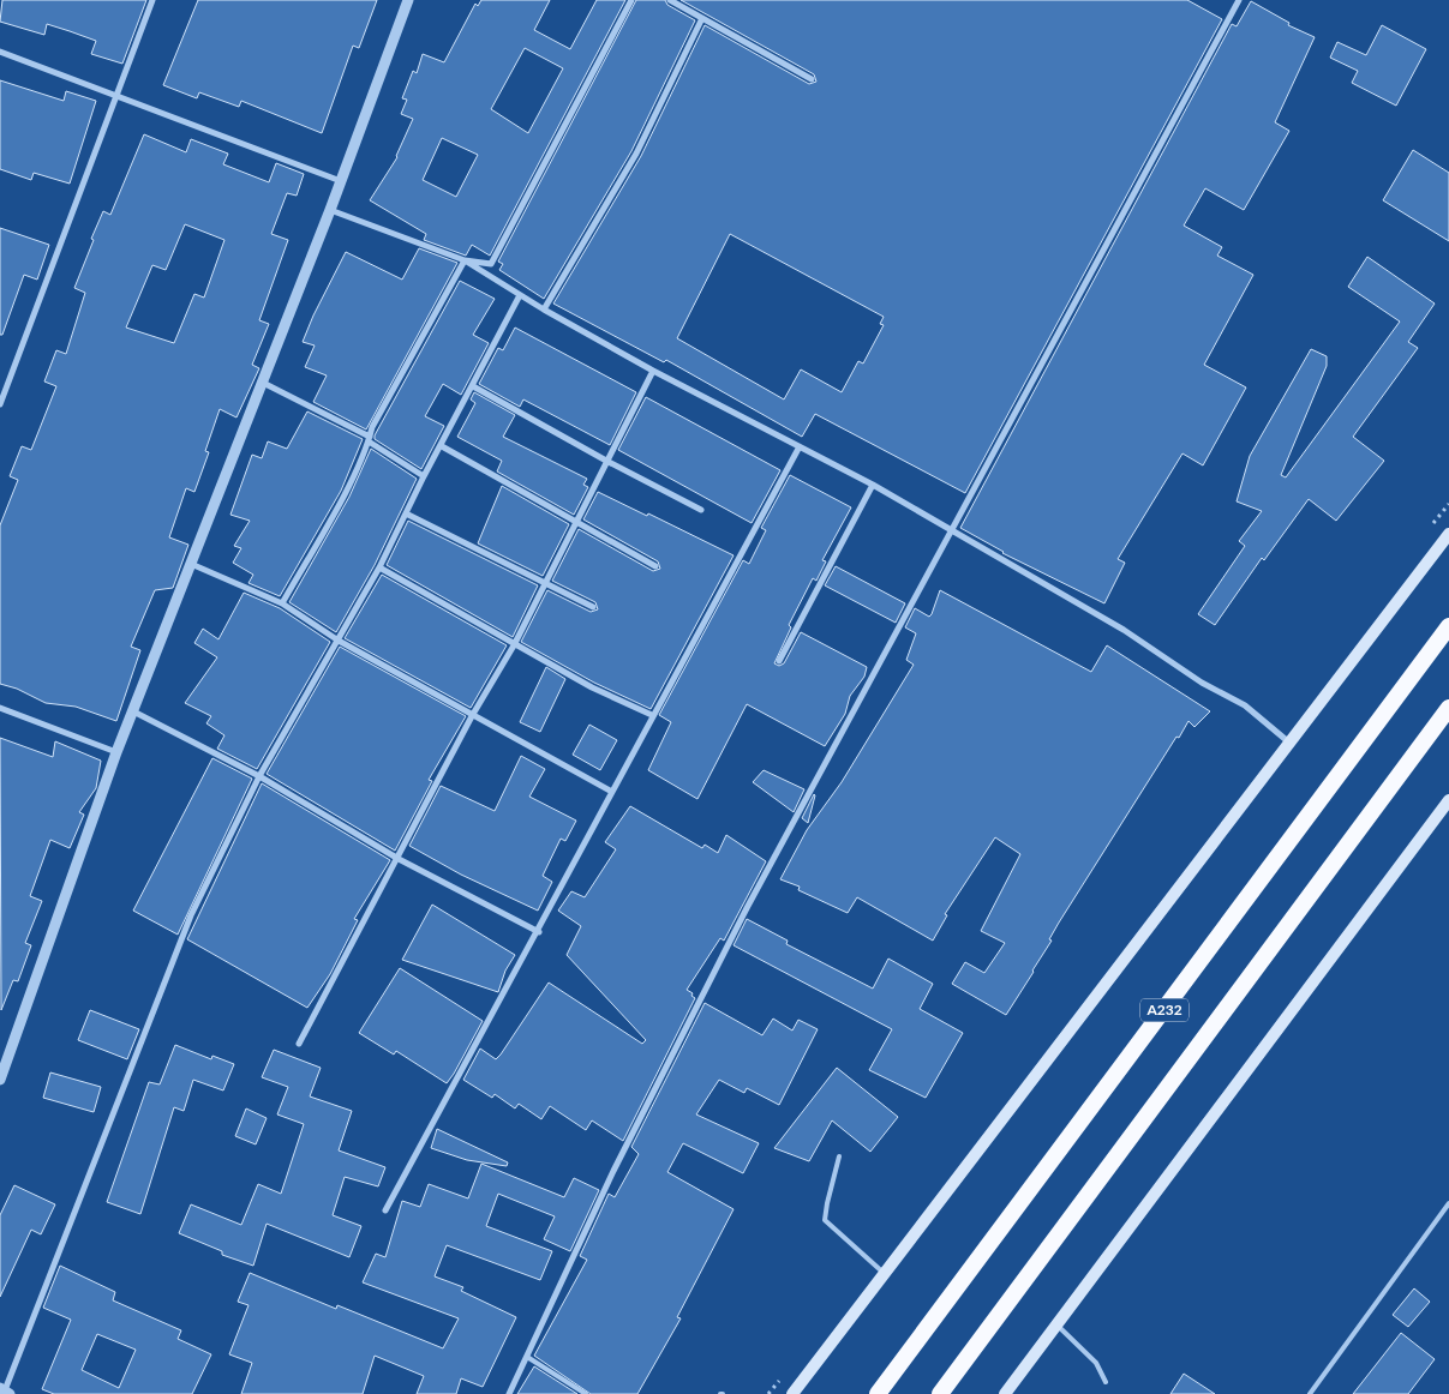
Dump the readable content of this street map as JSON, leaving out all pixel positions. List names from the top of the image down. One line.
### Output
{"streets":{"highway":["A232"]}}
